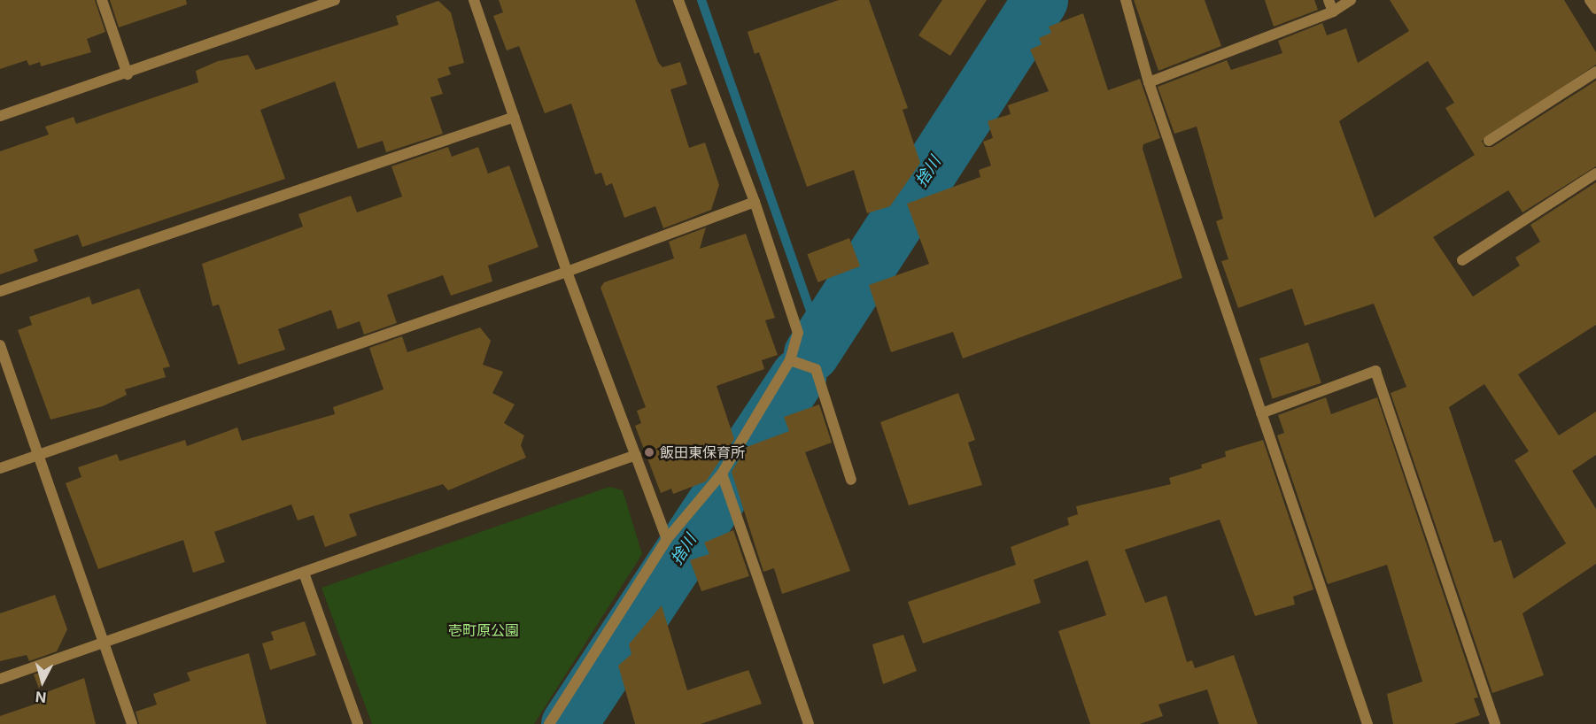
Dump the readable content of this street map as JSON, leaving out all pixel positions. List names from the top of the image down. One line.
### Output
{"water":["捨川"],"parks":["壱町原公園"],"places":["飯田東保育所"],"north":"bottom"}
